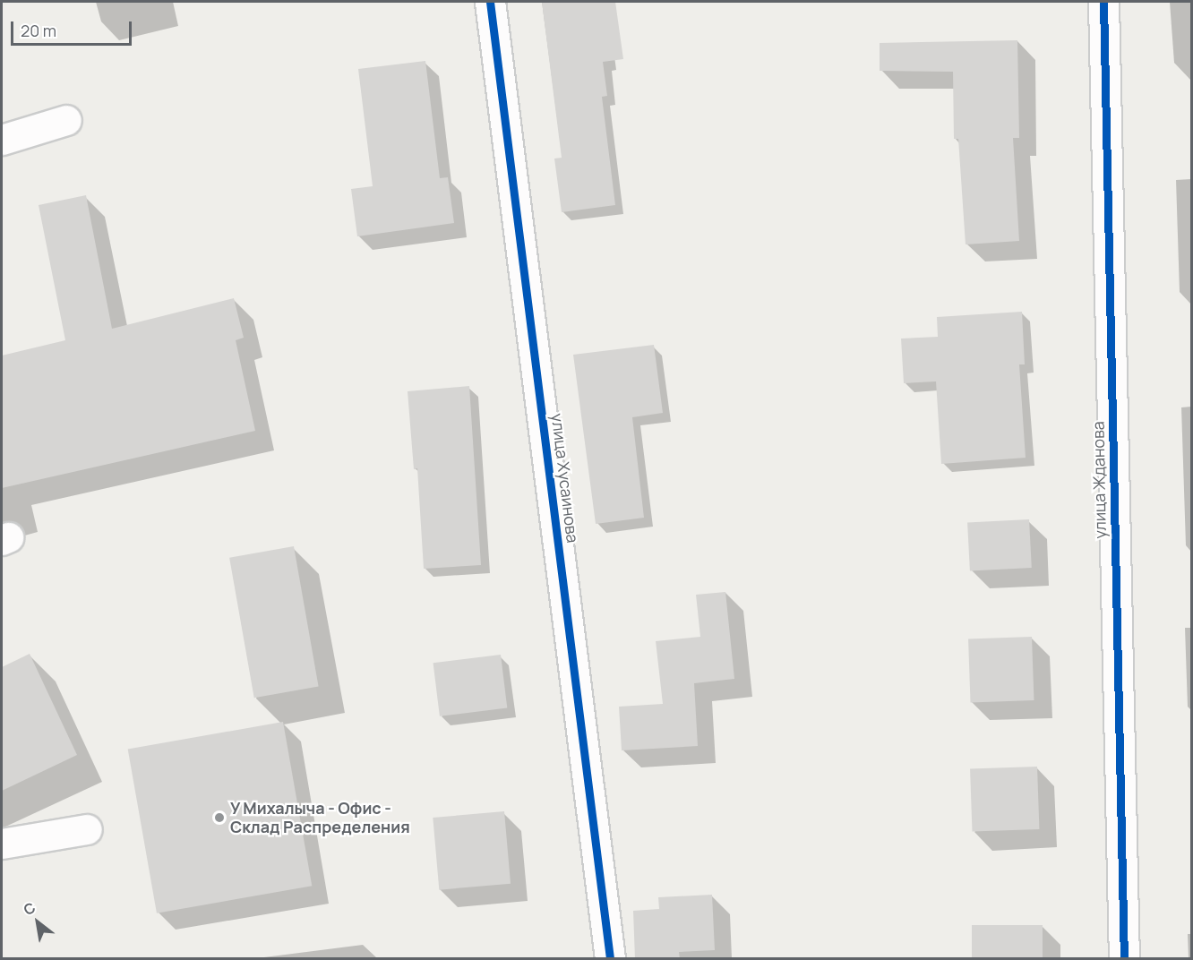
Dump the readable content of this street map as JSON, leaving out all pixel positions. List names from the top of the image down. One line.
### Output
{"streets":{"street":["улица Хусаинова","улица Жданова"]},"places":["У Михалыча - Офис - Склад Распределения"],"scale_bar":"20 m","north":"top left"}
